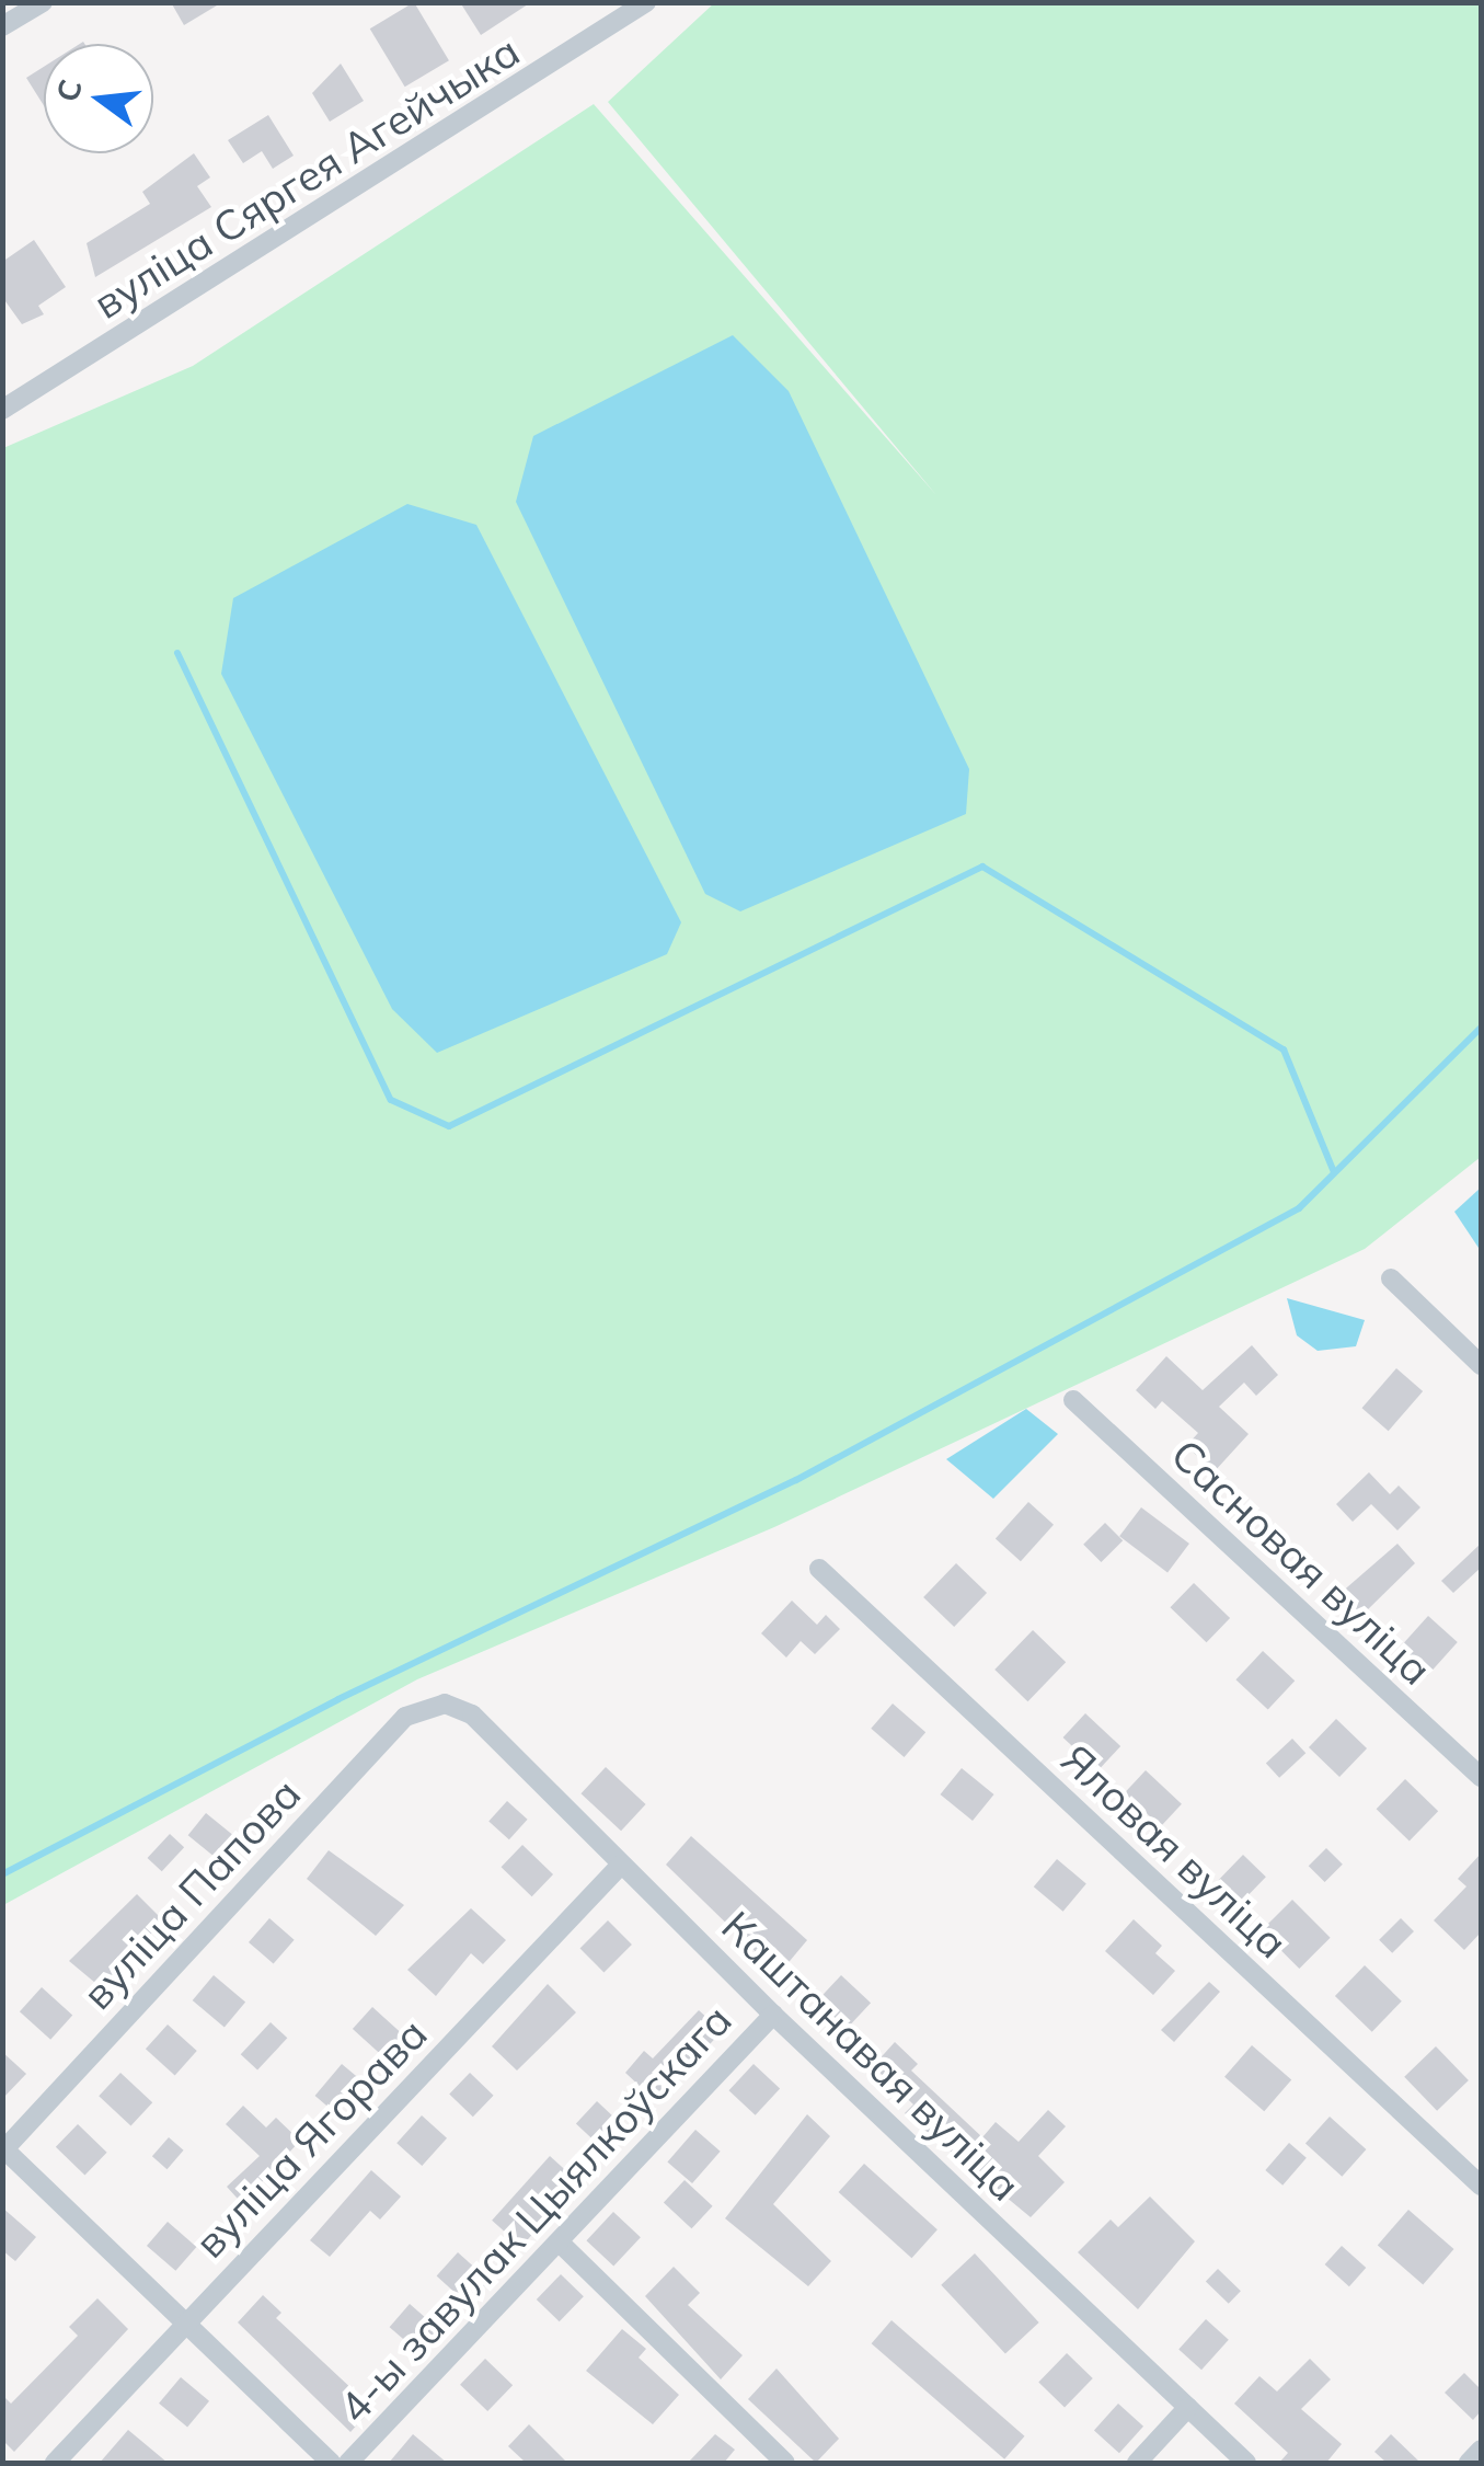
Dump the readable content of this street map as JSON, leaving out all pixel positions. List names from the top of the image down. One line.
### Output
{"streets":{"street":["вуліца Сяргея Агейчыка","Сасновая вуліца","Яловая вуліца","вуліца Папова","Каштанавая вуліца","вуліца Ягорава","4-ы завулак Цыялкоўскага"]},"crossings":[["вуліца Папова","Каштанавая вуліца"],["Каштанавая вуліца","вуліца Ягорава"],["Каштанавая вуліца","4-ы завулак Цыялкоўскага"]],"north":"left"}
